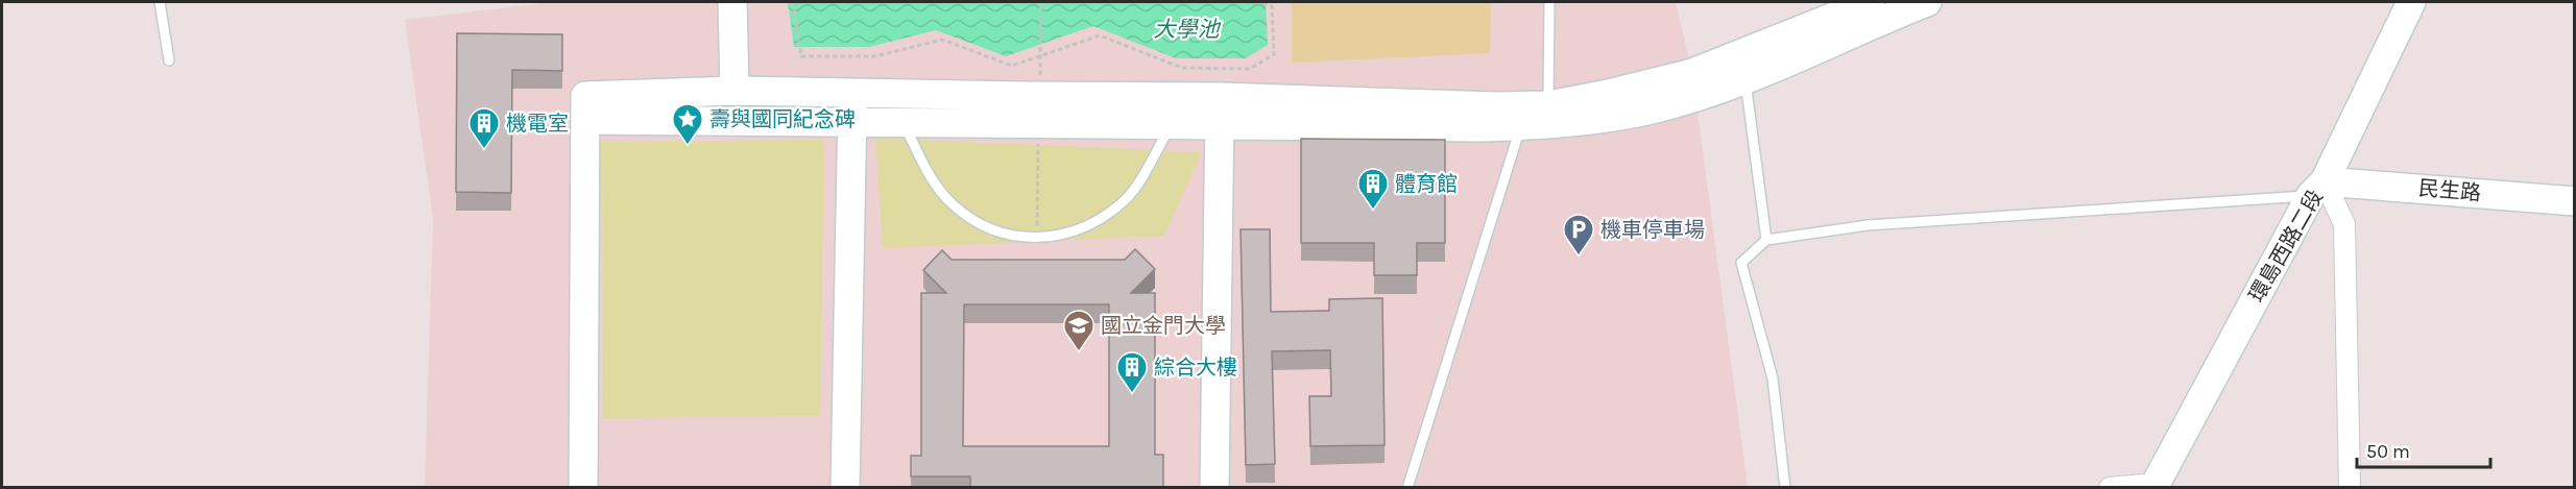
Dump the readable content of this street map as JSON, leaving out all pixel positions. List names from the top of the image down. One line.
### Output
{"streets":{"street":["民生路","環島西路二段"]},"crossings":[["民生路","環島西路二段"]],"water":["大學池"],"places":{"place":["壽與國同紀念碑"],"building":["機電室","體育館","綜合大樓"],"parking":["機車停車場"],"school or university":["國立金門大學"]},"scale_bar":"50 m"}
